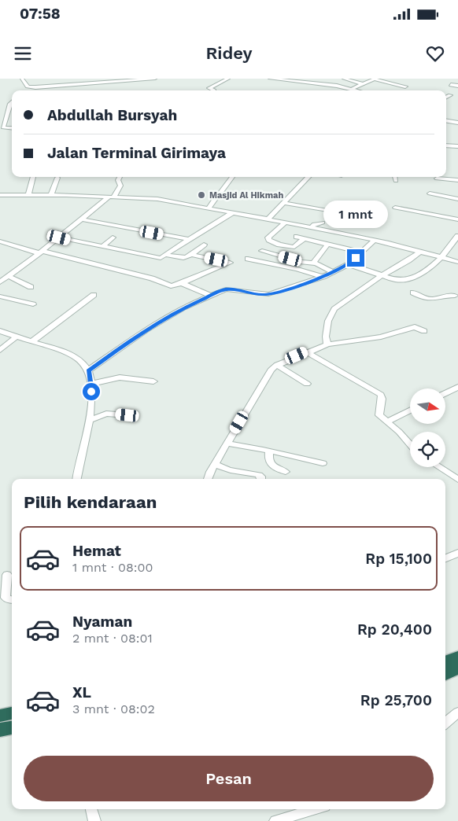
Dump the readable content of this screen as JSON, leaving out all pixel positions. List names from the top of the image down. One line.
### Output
{"places":["Masjid Al Hikmah"],"north":"right","page":{"status":"07:58","header":"Ridey","banner":["Abdullah Bursyah","Jalan Terminal Girimaya"],"bubble":"1 mnt","heading":"Pilih kendaraan","list":[{"name":"Hemat","note":"1 mnt · 08:00","value":"Rp 15,100"},{"name":"Nyaman","note":"2 mnt · 08:01","value":"Rp 20,400"},{"name":"XL","note":"3 mnt · 08:02","value":"Rp 25,700"}],"buttons":"Pesan"}}
